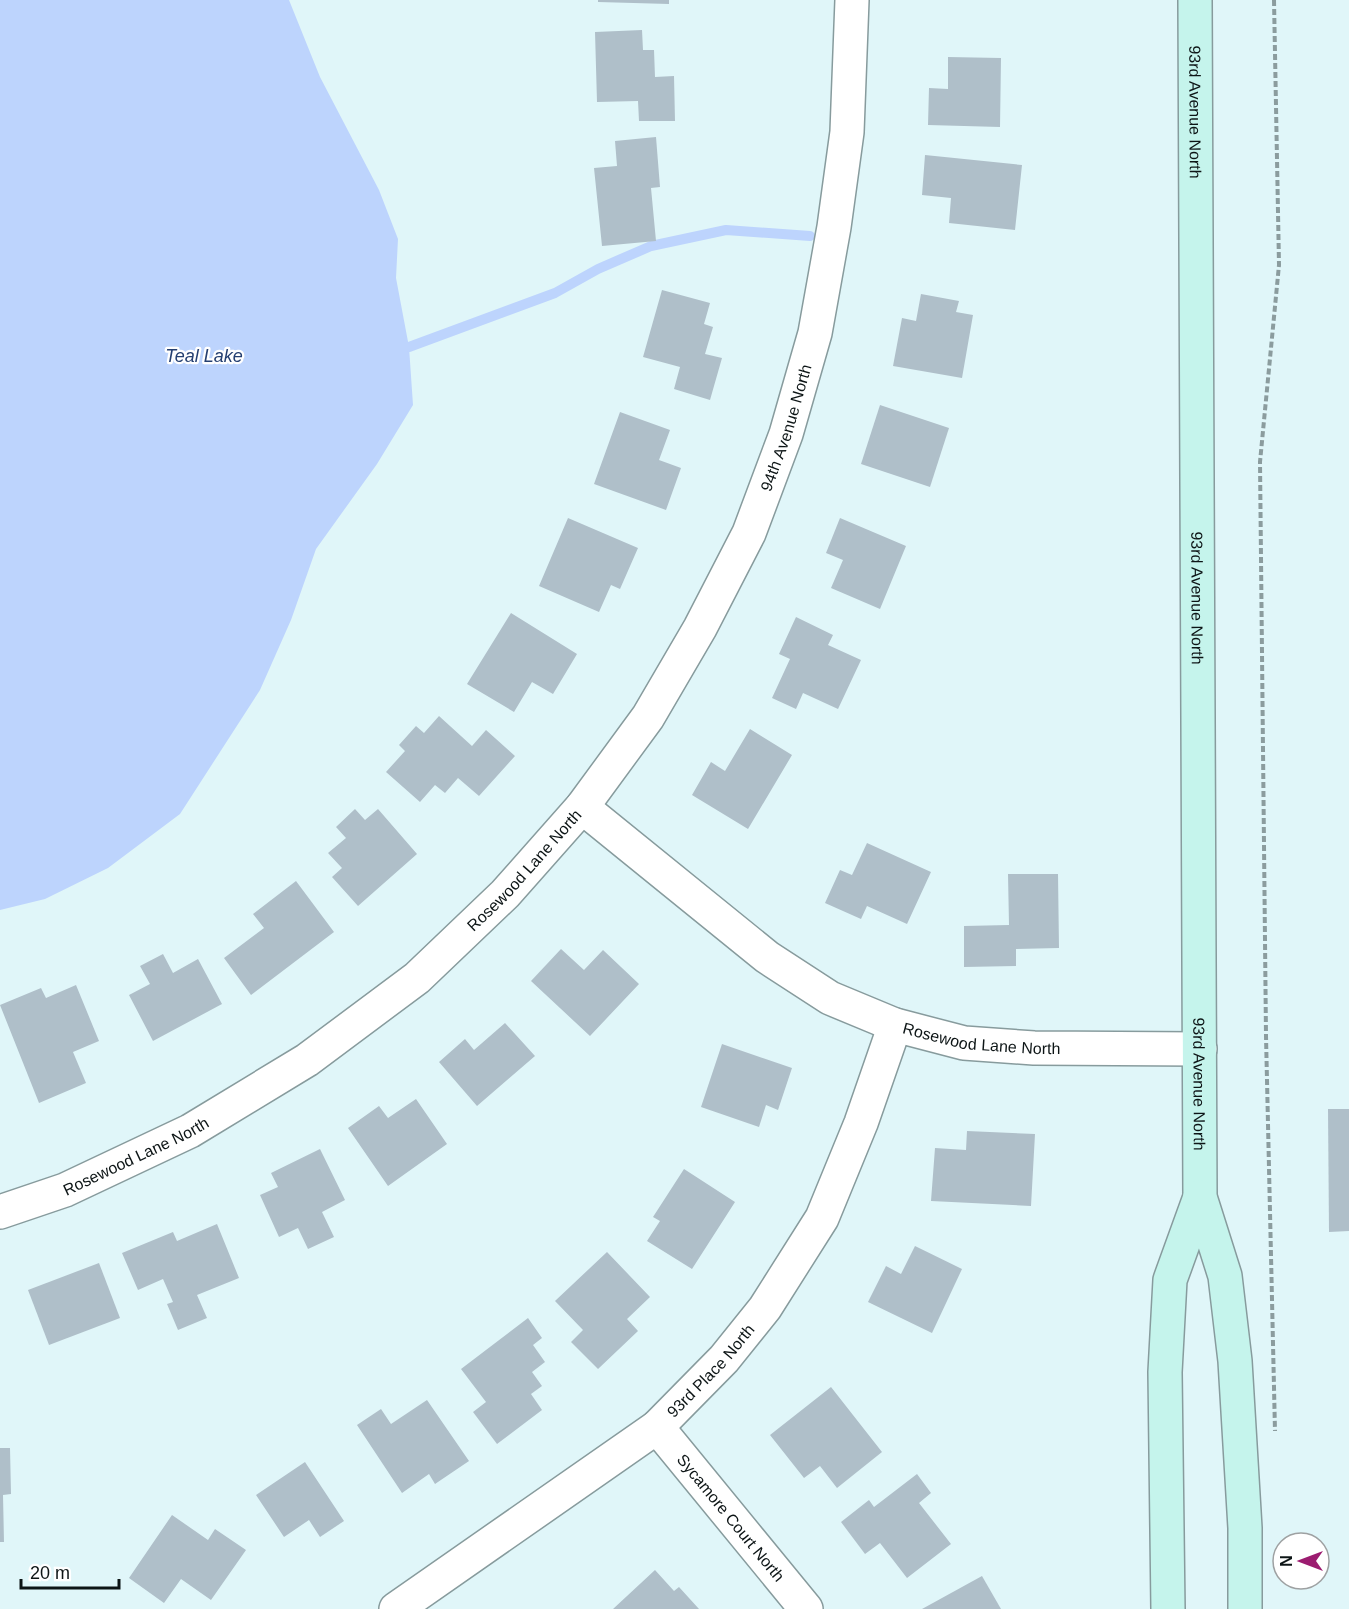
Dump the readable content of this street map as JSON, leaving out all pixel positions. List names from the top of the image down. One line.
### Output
{"streets":{"street":["93rd Avenue North","94th Avenue North","Rosewood Lane North","93rd Place North","Sycamore Court North"]},"crossings":[["93rd Avenue North","Rosewood Lane North"],["94th Avenue North","Rosewood Lane North"],["Rosewood Lane North","93rd Place North"],["93rd Place North","Sycamore Court North"]],"water":["Teal Lake"],"scale_bar":"20 m","north":"left"}
